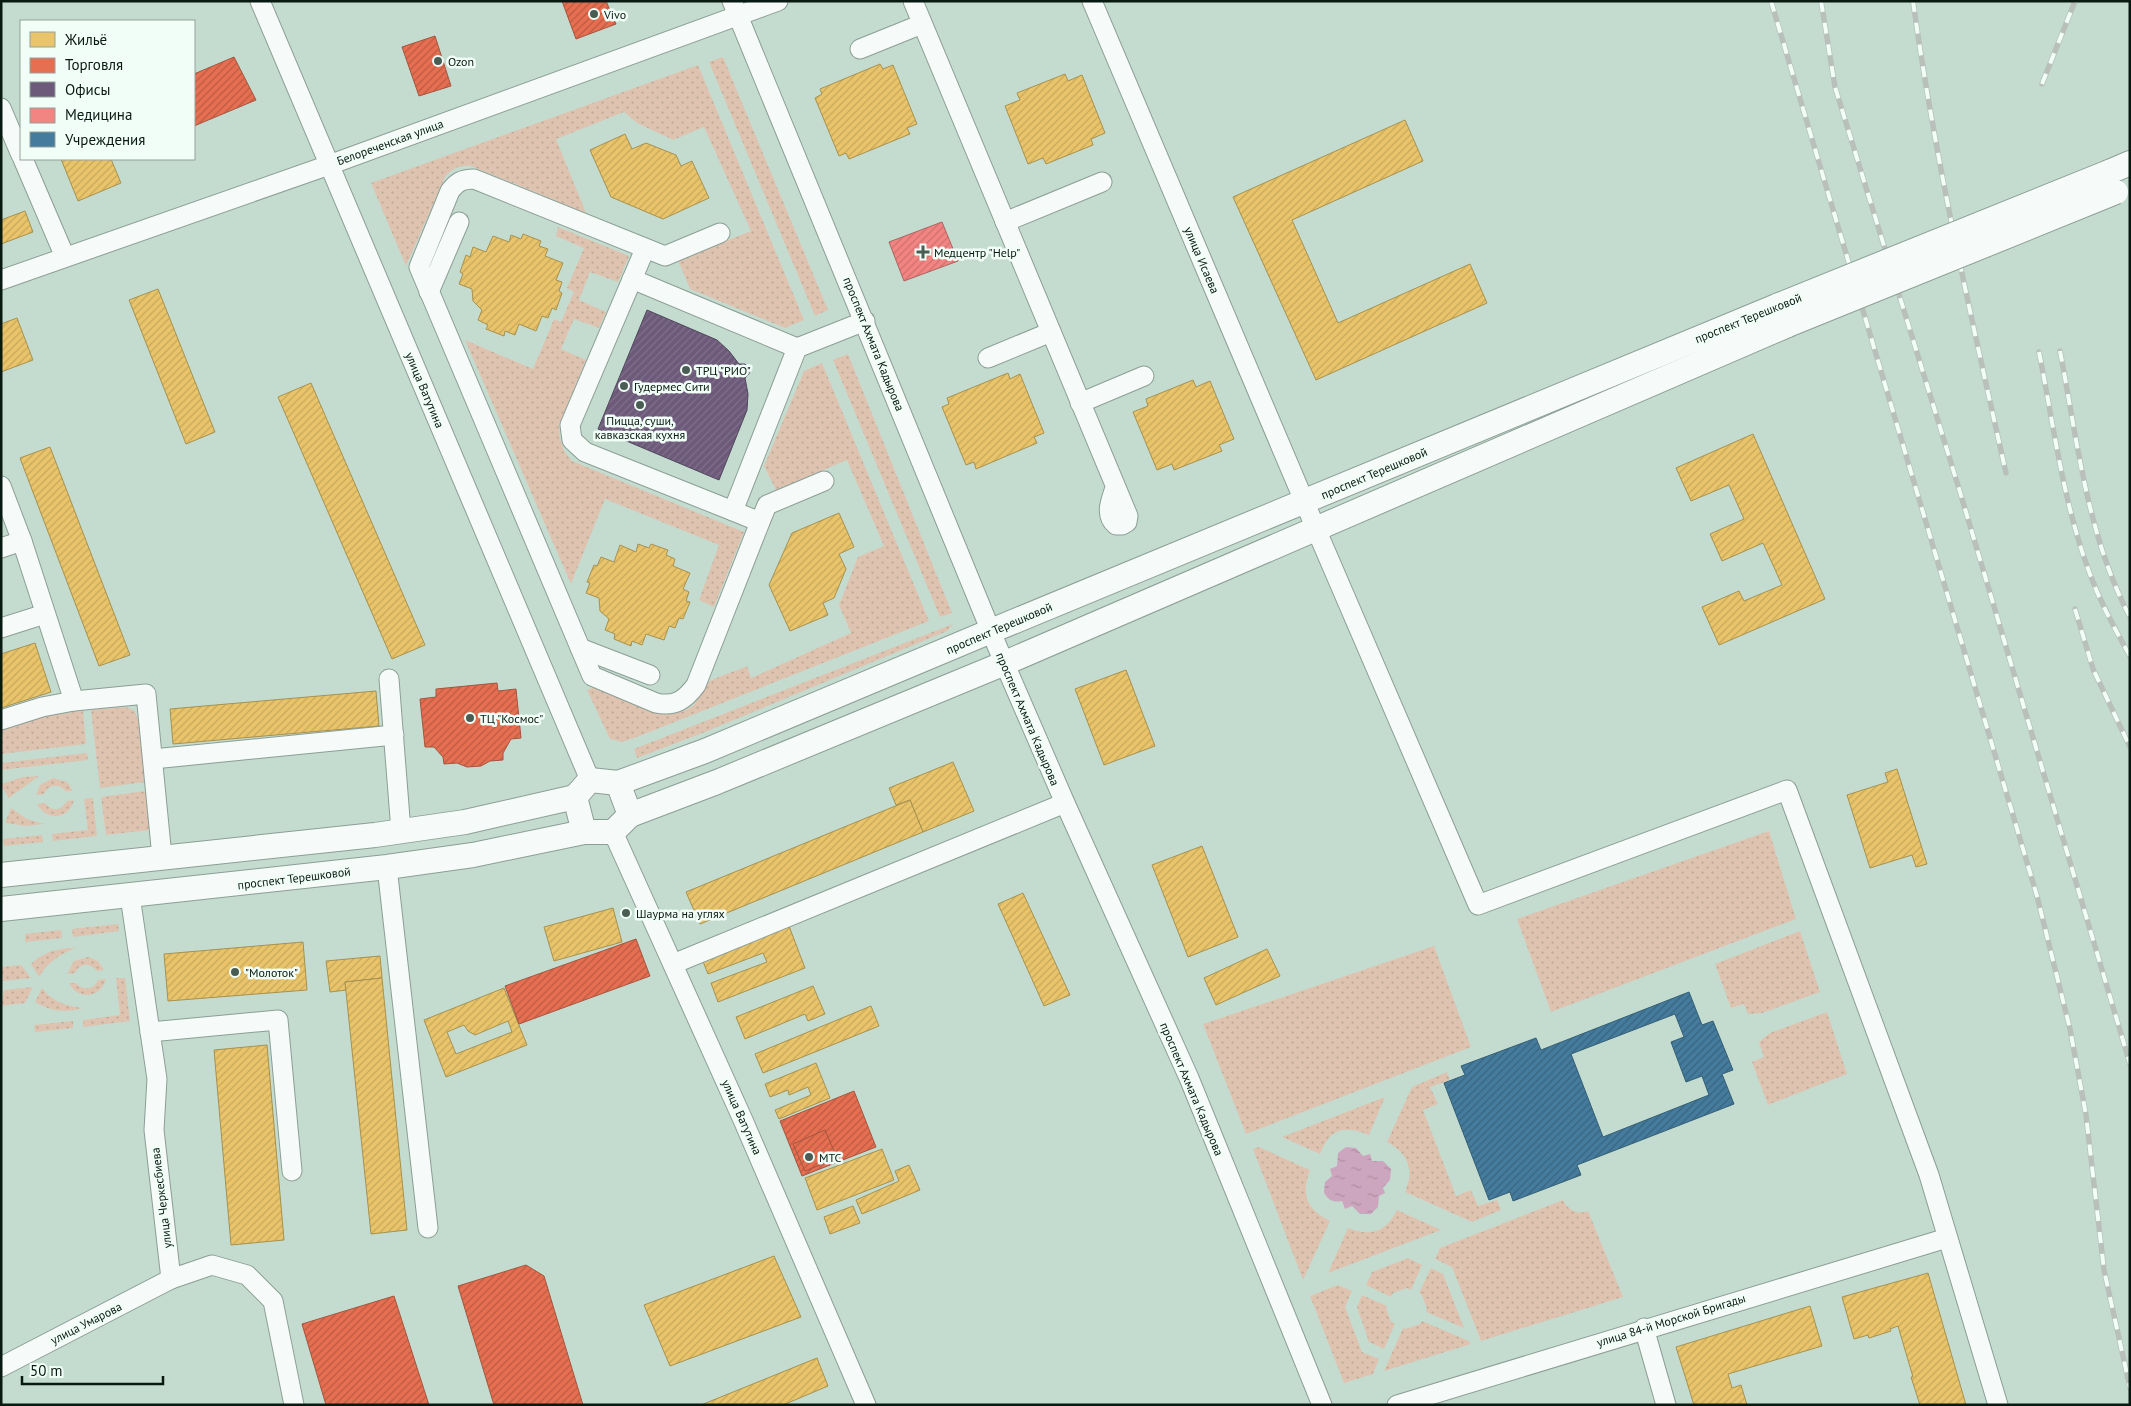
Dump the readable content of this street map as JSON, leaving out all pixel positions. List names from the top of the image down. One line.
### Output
{"streets":{"main road":["проспект Терешковой"],"street":["Белореченская улица","улица Исаева","проспект Ахмата Кадырова","улица Ватутина","улица Черкесбиева","улица 84-й Морской Бригады","улица Умарова"]},"crossings":[["Белореченская улица","проспект Ахмата Кадырова"],["Белореченская улица","улица Ватутина"],["улица Исаева","проспект Терешковой"],["улица Исаева","улица 84-й Морской Бригады"],["проспект Терешковой","проспект Ахмата Кадырова"],["проспект Терешковой","улица Ватутина"],["проспект Терешковой","улица Черкесбиева"],["улица Черкесбиева","улица Умарова"]],"places":{"other":["Vivo","Ozon","ТРЦ \"РИО\"","Гудермес Сити","Пицца, суши, кавказская кухня","ТЦ \"Космос\"","Шаурма на углях","\"Молоток\"","МТС"],"health":["Медцентр \"Help\""]},"legend":["Жильё","Торговля","Офисы","Медицина","Учреждения"],"scale_bar":"50 m"}
